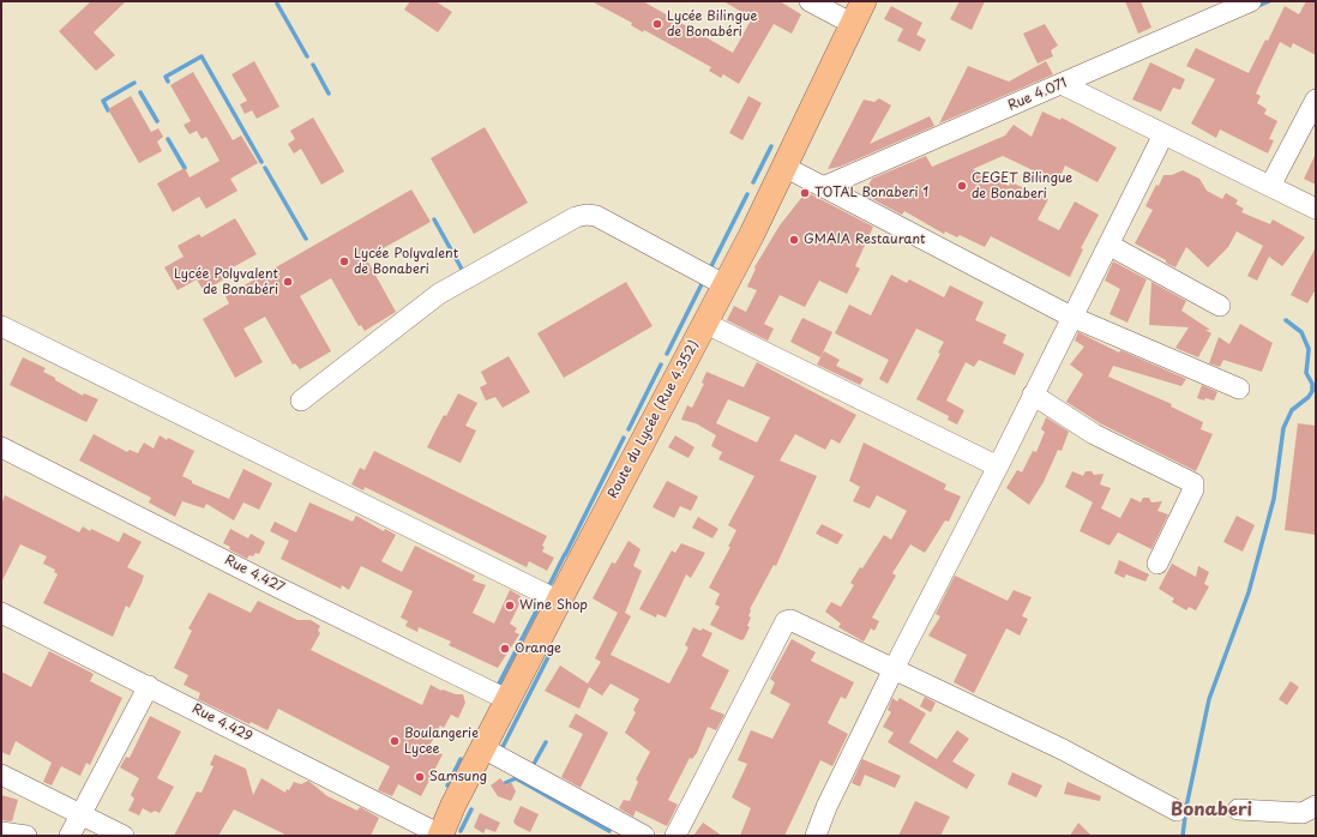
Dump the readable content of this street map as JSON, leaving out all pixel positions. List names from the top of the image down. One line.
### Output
{"streets":{"main road":["Route du Lycée (Rue 4.352)"],"street":["Rue 4.071","Rue 4.427","Rue 4.429"]},"crossings":[["Route du Lycée (Rue 4.352)","Rue 4.427"],["Route du Lycée (Rue 4.352)","Rue 4.429"]],"districts":["Bonaberi"],"places":["Lycée Bilingue de Bonabéri","CEGET Bilingue de Bonaberi","TOTAL Bonaberi 1","GMAIA Restaurant","Lycée Polyvalent de Bonaberi","Lycée Polyvalent de Bonabéri","Wine Shop","Orange","Boulangerie Lycee","Samsung"]}
